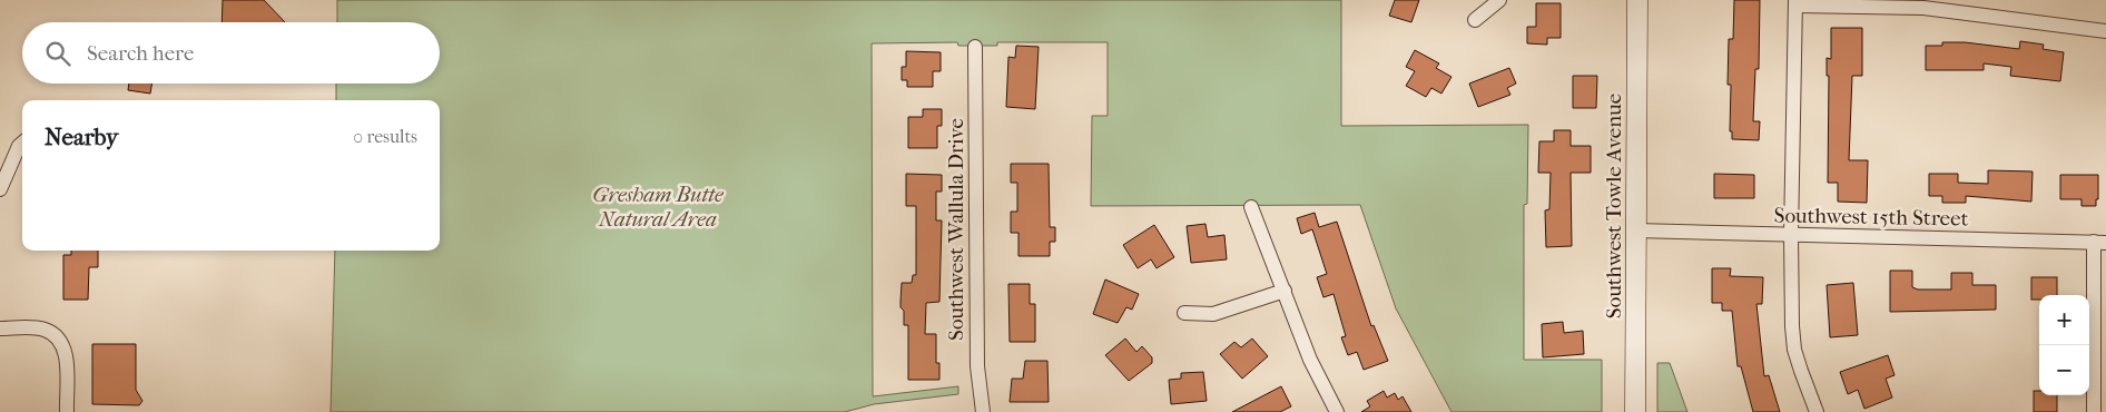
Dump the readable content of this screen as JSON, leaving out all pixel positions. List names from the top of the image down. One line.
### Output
{"streets":{"main road":["Southwest Towle Avenue"],"street":["Southwest 15th Street","Southwest Wallula Drive"]},"crossings":[["Southwest Towle Avenue","Southwest 15th Street"]],"parks":["Gresham Butte Natural Area"],"page":{"search":"Search here","heading":["Nearby","0 results"],"map_buttons":["+","−"]}}
